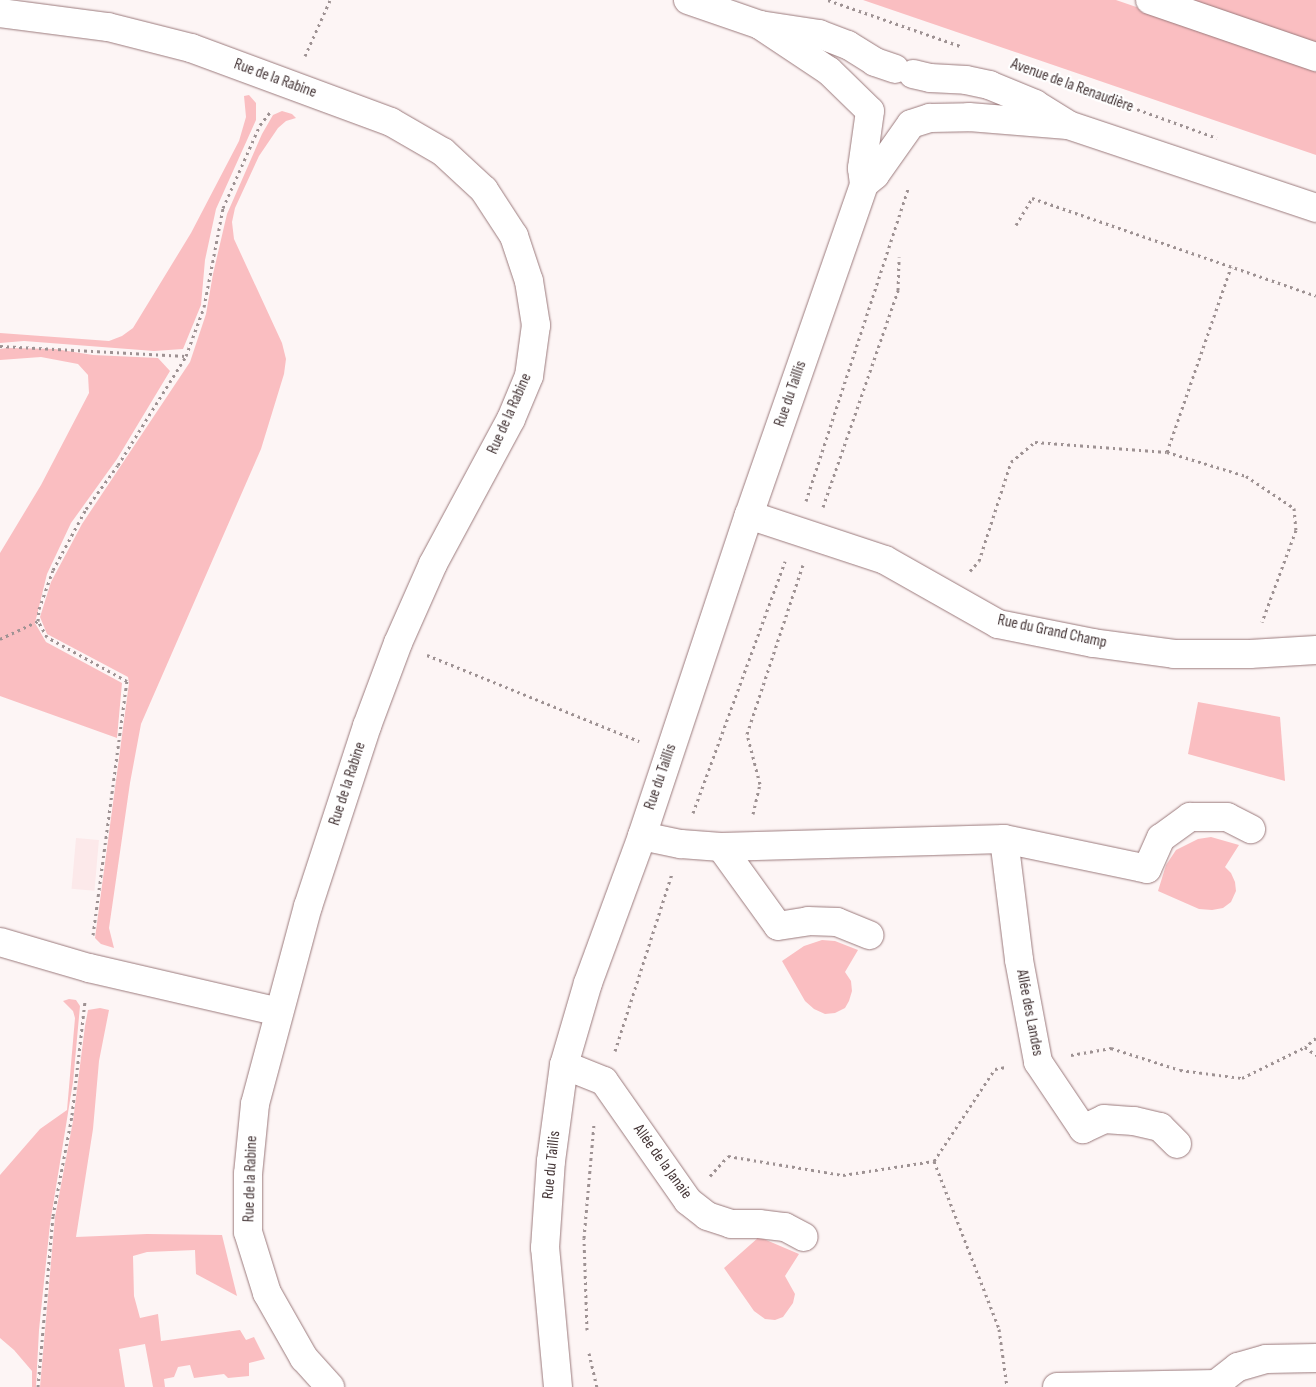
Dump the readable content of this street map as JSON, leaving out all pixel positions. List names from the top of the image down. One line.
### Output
{"streets":{"street":["Rue de la Rabine","Avenue de la Renaudière","Rue du Taillis","Rue du Grand Champ","Allée des Landes","Allée de la Janaie"]},"crossings":[["Avenue de la Renaudière","Rue du Taillis"],["Rue du Taillis","Rue du Grand Champ"]]}
